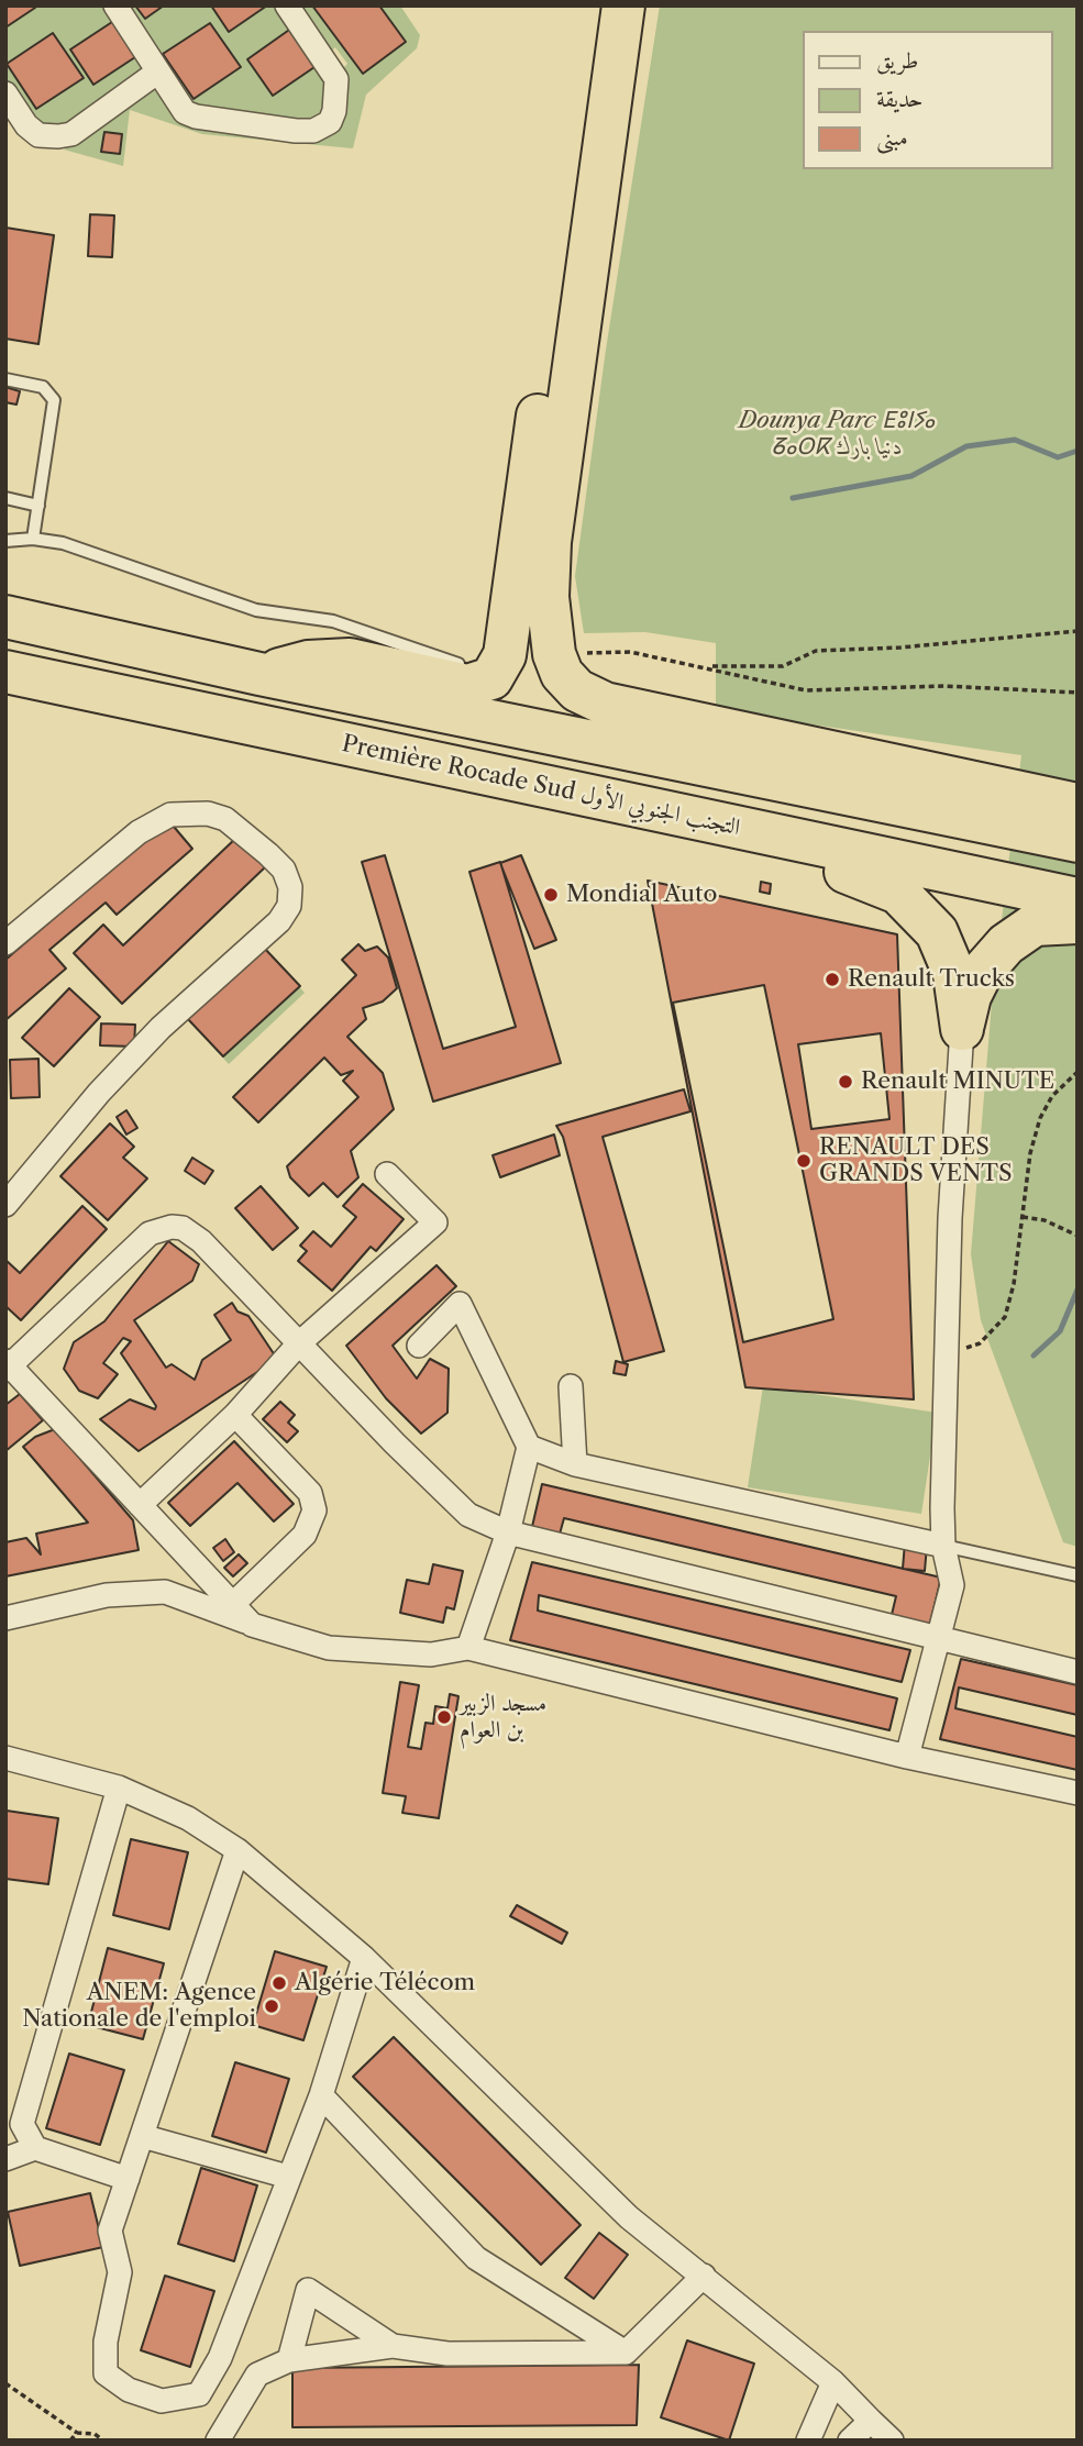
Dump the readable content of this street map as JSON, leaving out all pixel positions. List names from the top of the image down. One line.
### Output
{"streets":{"highway":["Première Rocade Sud التجنب الجنوبي الأول"]},"parks":["Dounya Parc ⴹⵓⵏⵢⴰ ⵒⴰⵔⴽ دنيا بارك"],"places":["Mondial Auto","Renault Trucks","Renault MINUTE","RENAULT DES GRANDS VENTS","مسجد الزبير بن العوام","Algérie Télécom","ANEM: Agence Nationale de l'emploi"],"legend":["طريق","حديقة","مبنى"]}
